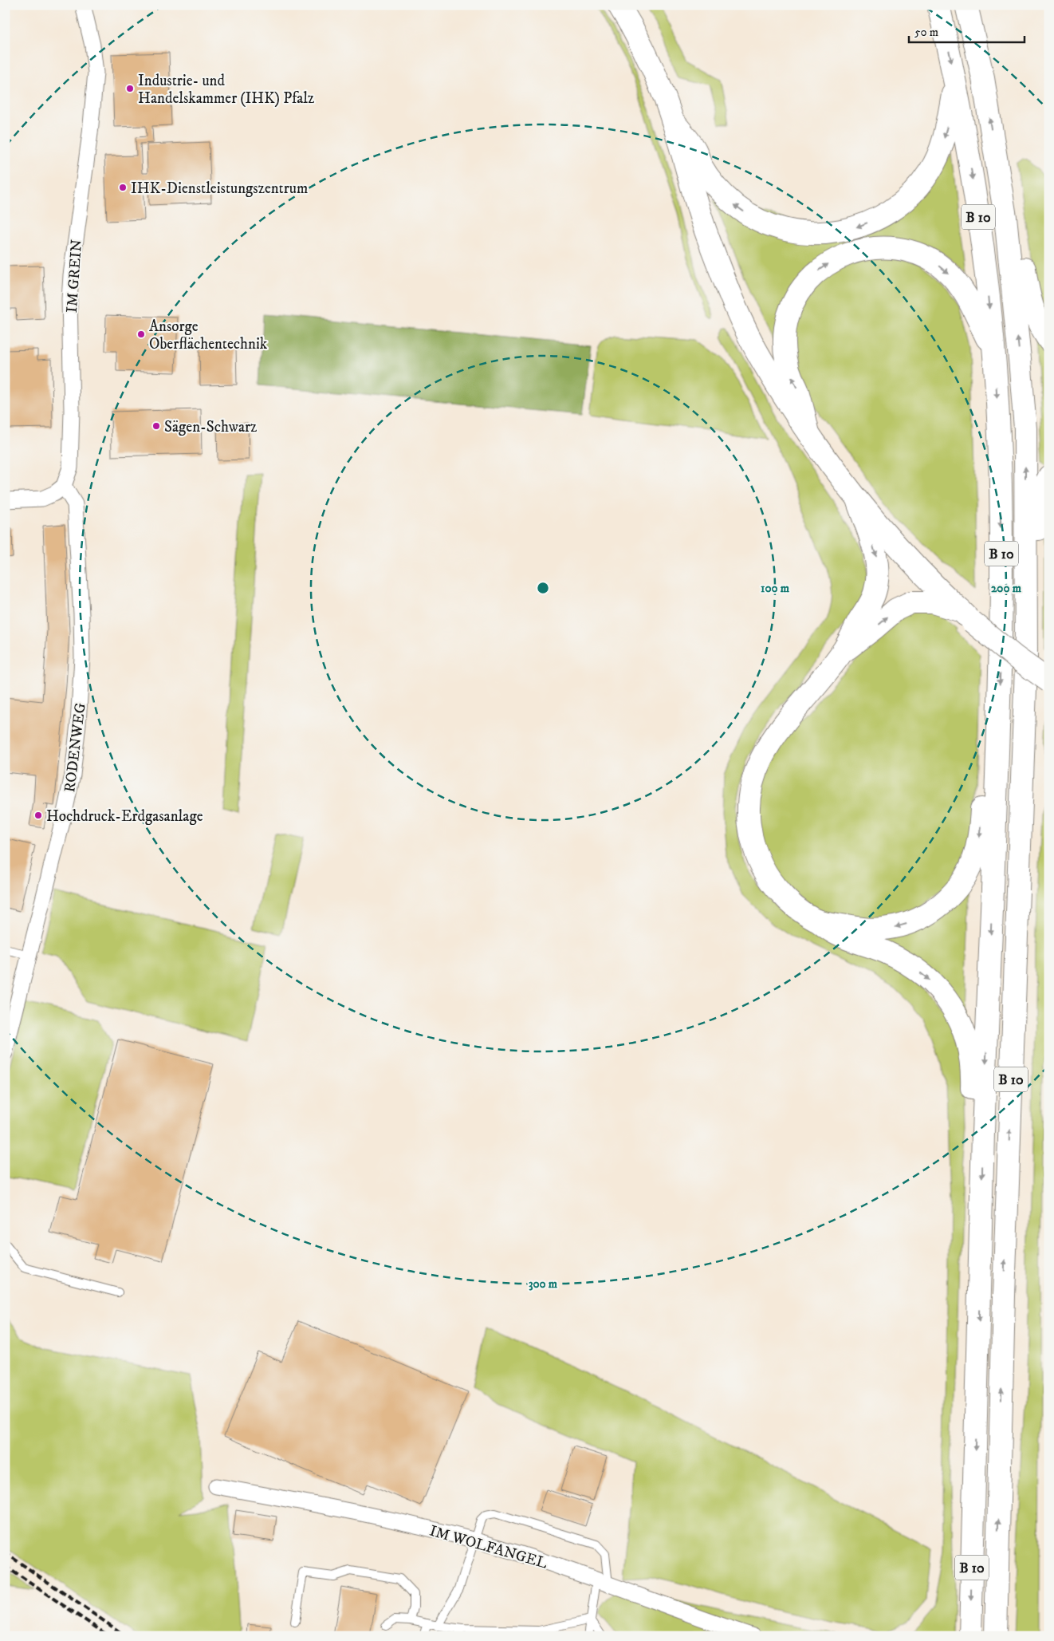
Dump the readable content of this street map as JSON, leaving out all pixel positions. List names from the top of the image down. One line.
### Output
{"streets":{"main road":["B 10"],"street":["IM GREIN","RODENWEG","IM WOLFANGEL"]},"crossings":[["IM GREIN","RODENWEG"]],"places":["Industrie- und Handelskammer (IHK) Pfalz","IHK-Dienstleistungszentrum","Ansorge Oberflächentechnik","Sägen-Schwarz","Hochdruck-Erdgasanlage"],"scale_bar":"50 m","rings":["100 m","200 m","300 m"]}
